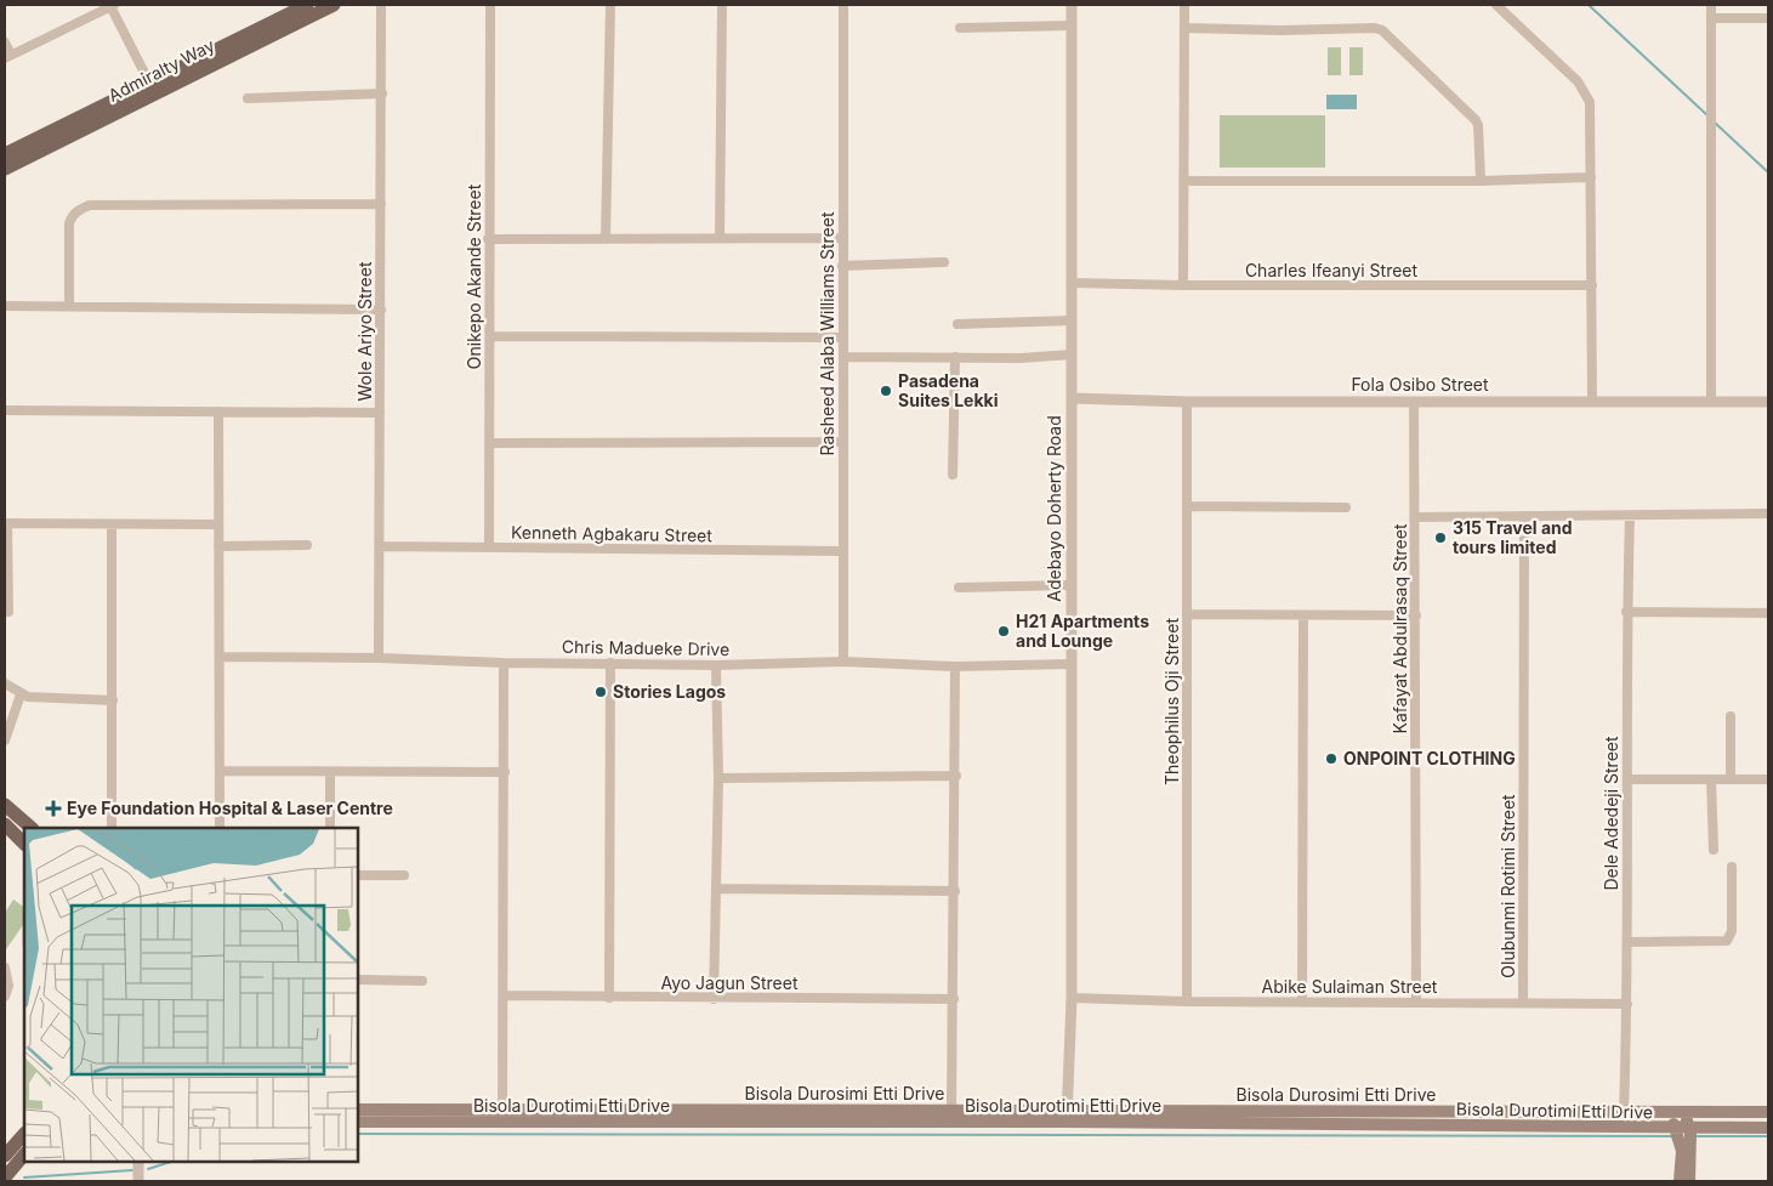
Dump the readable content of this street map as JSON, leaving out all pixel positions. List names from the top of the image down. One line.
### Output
{"streets":{"main road":["Admiralty Way","Bisola Durosimi Etti Drive","Bisola Durotimi Etti Drive"],"street":["Charles Ifeanyi Street","Onikepo Akande Street","Wole Ariyo Street","Rasheed Alaba Williams Street","Fola Osibo Street","Adebayo Doherty Road","Kenneth Agbakaru Street","Kafayat Abdulrasaq Street","Chris Madueke Drive","Theophilus Oji Street","Dele Adedeji Street","Olubunmi Rotimi Street","Ayo Jagun Street","Abike Sulaiman Street"]},"crossings":[["Charles Ifeanyi Street","Adebayo Doherty Road"],["Onikepo Akande Street","Kenneth Agbakaru Street"],["Wole Ariyo Street","Kenneth Agbakaru Street"],["Wole Ariyo Street","Chris Madueke Drive"],["Rasheed Alaba Williams Street","Kenneth Agbakaru Street"],["Rasheed Alaba Williams Street","Chris Madueke Drive"],["Fola Osibo Street","Adebayo Doherty Road"],["Fola Osibo Street","Kafayat Abdulrasaq Street"],["Fola Osibo Street","Theophilus Oji Street"],["Adebayo Doherty Road","Chris Madueke Drive"],["Adebayo Doherty Road","Abike Sulaiman Street"],["Adebayo Doherty Road","Bisola Durosimi Etti Drive"],["Adebayo Doherty Road","Bisola Durotimi Etti Drive"],["Kafayat Abdulrasaq Street","Abike Sulaiman Street"],["Theophilus Oji Street","Abike Sulaiman Street"],["Dele Adedeji Street","Abike Sulaiman Street"],["Dele Adedeji Street","Bisola Durosimi Etti Drive"],["Olubunmi Rotimi Street","Abike Sulaiman Street"],["Bisola Durosimi Etti Drive","Bisola Durotimi Etti Drive"]],"places":{"other":["Pasadena Suites Lekki","315 Travel and tours limited","H21 Apartments and Lounge","Stories Lagos","ONPOINT CLOTHING"],"health":["Eye Foundation Hospital & Laser Centre"]}}
